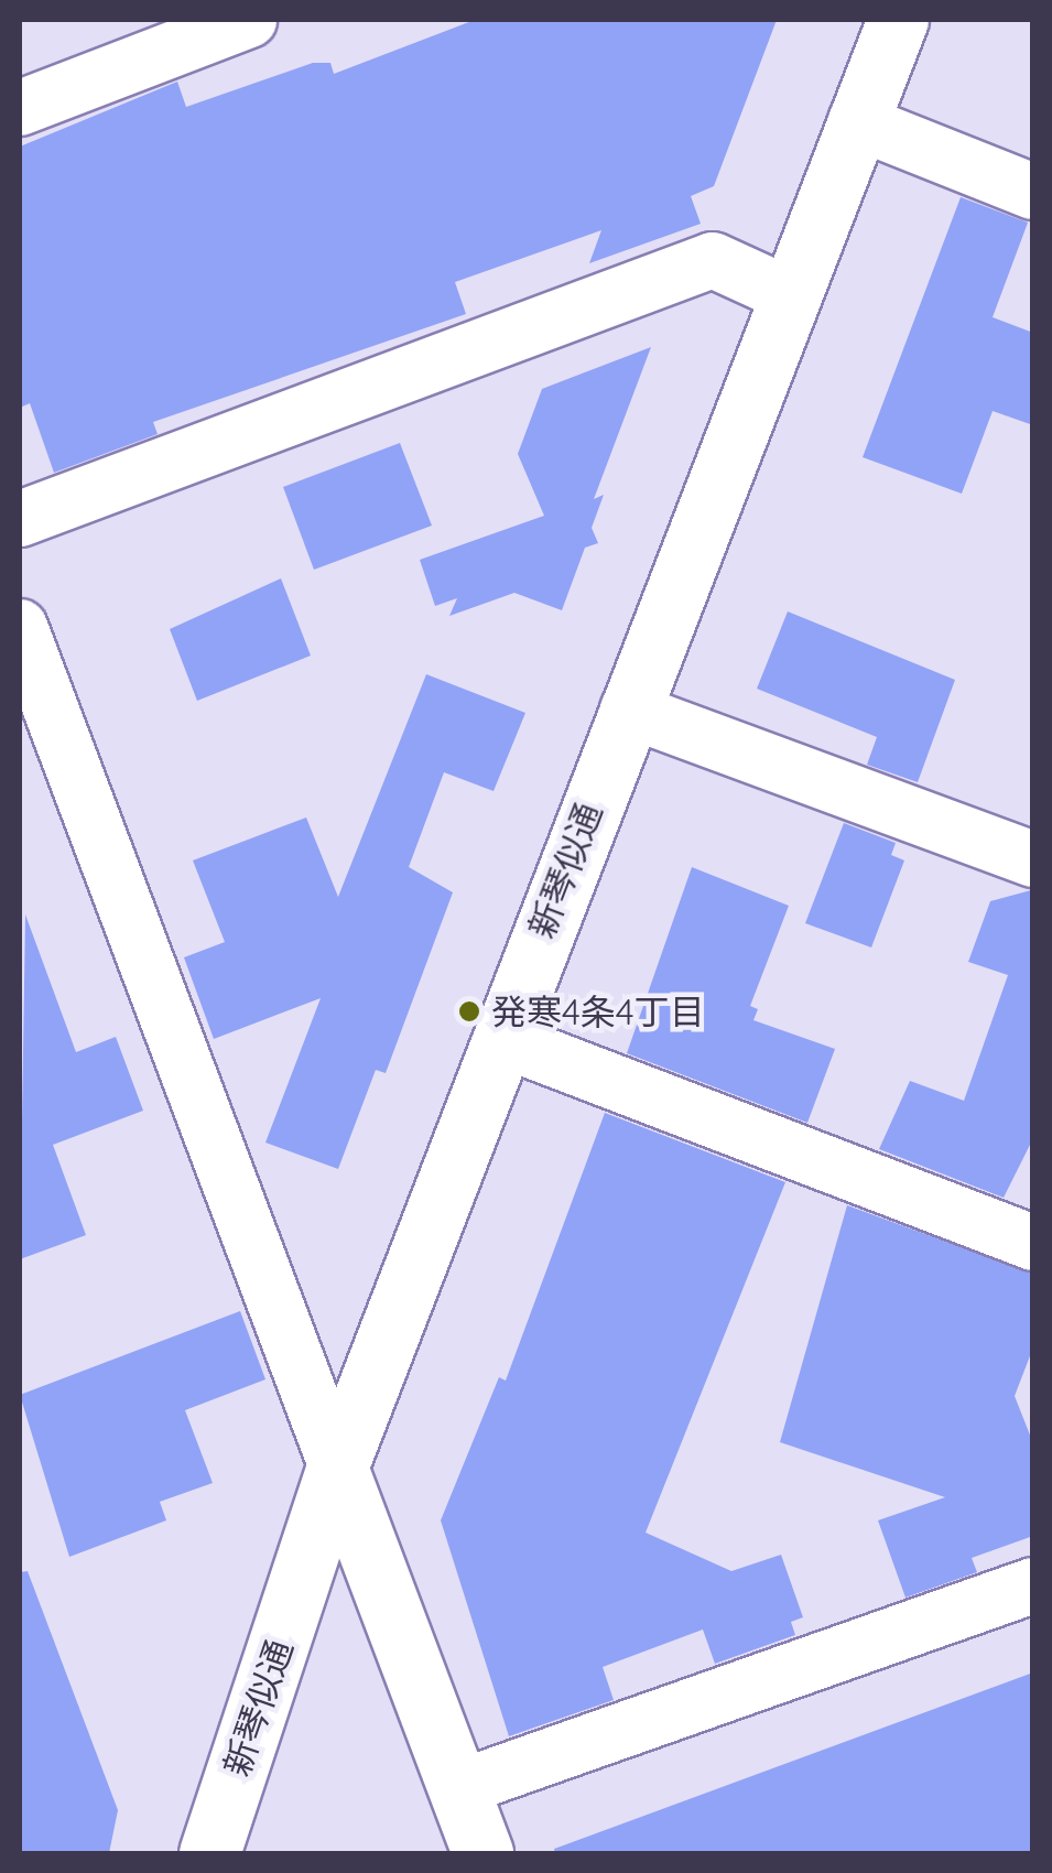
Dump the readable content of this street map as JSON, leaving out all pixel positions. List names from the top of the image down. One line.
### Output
{"streets":{"street":["新琴似通"]},"places":["発寒4条4丁目"]}
